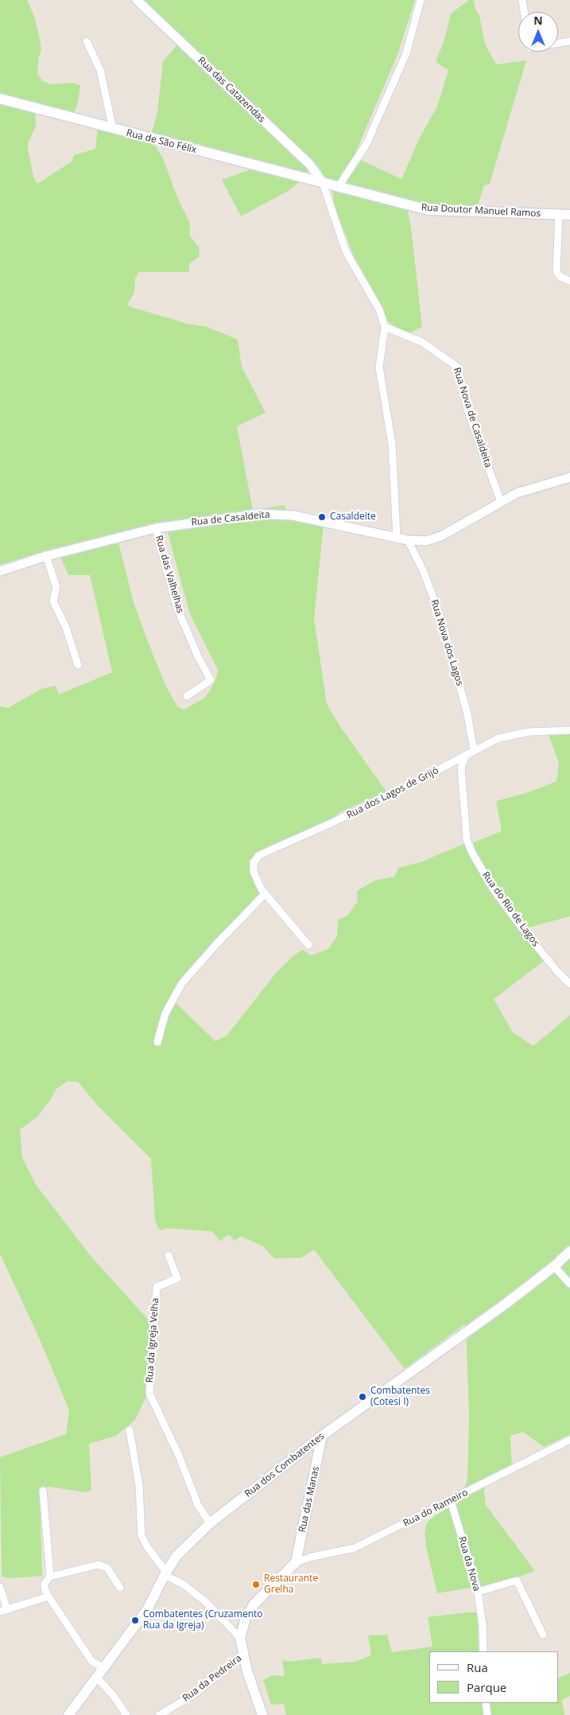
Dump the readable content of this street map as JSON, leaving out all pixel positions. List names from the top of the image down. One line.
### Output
{"streets":{"main road":["Rua de São Félix","Rua Doutor Manuel Ramos","Rua dos Combatentes","Rua das Manas"],"street":["Rua das Catazendas","Rua Nova de Casaldeita","Rua de Casaldeita","Rua das Valhelhas","Rua Nova dos Lagos","Rua dos Lagos de Grijó","Rua do Rio de Lagos","Rua da Igreja Velha","Rua do Rameiro","Rua da Nova","Rua da Pedreira"]},"crossings":[["Rua das Catazendas","Rua de São Félix"],["Rua das Catazendas","Rua Doutor Manuel Ramos"],["Rua de São Félix","Rua Doutor Manuel Ramos"],["Rua Nova de Casaldeita","Rua de Casaldeita"],["Rua de Casaldeita","Rua das Valhelhas"],["Rua de Casaldeita","Rua Nova dos Lagos"],["Rua Nova dos Lagos","Rua dos Lagos de Grijó"],["Rua dos Lagos de Grijó","Rua do Rio de Lagos"],["Rua da Igreja Velha","Rua dos Combatentes"],["Rua dos Combatentes","Rua das Manas"],["Rua das Manas","Rua do Rameiro"],["Rua do Rameiro","Rua da Nova"]],"places":["Casaldeite","Combatentes (Cotesi I)","Restaurante Grelha","Combatentes (Cruzamento Rua da Igreja)"],"legend":["Rua","Parque"],"north":"top"}
